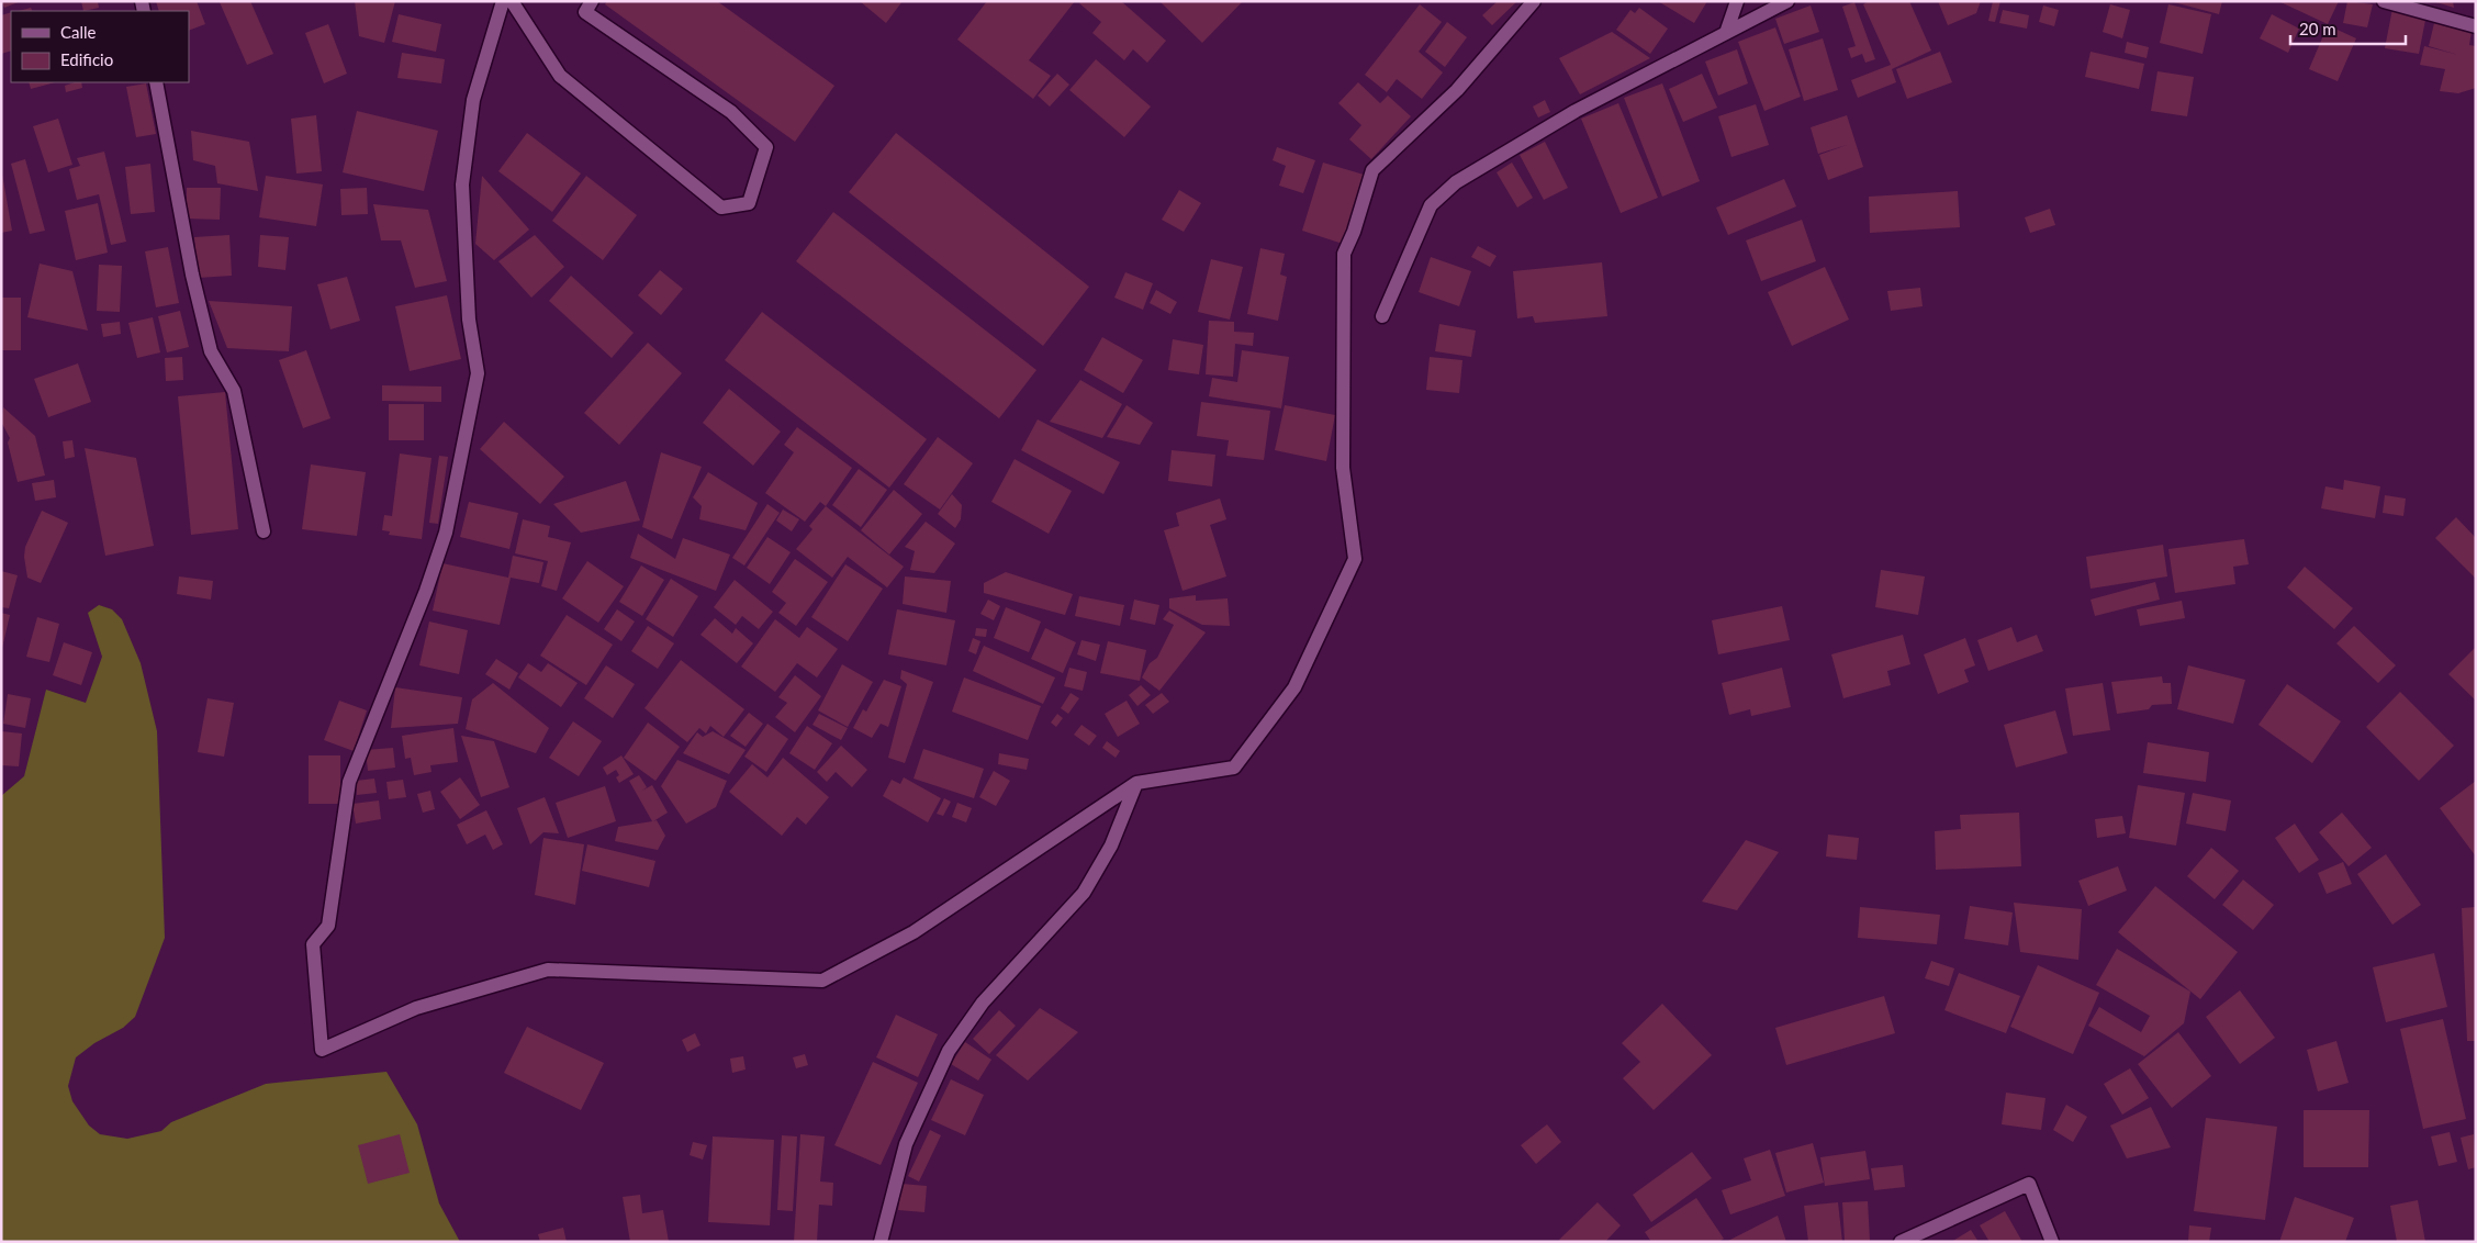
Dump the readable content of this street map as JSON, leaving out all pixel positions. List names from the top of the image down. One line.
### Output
{"legend":["Calle","Edificio"],"scale_bar":"20 m"}
